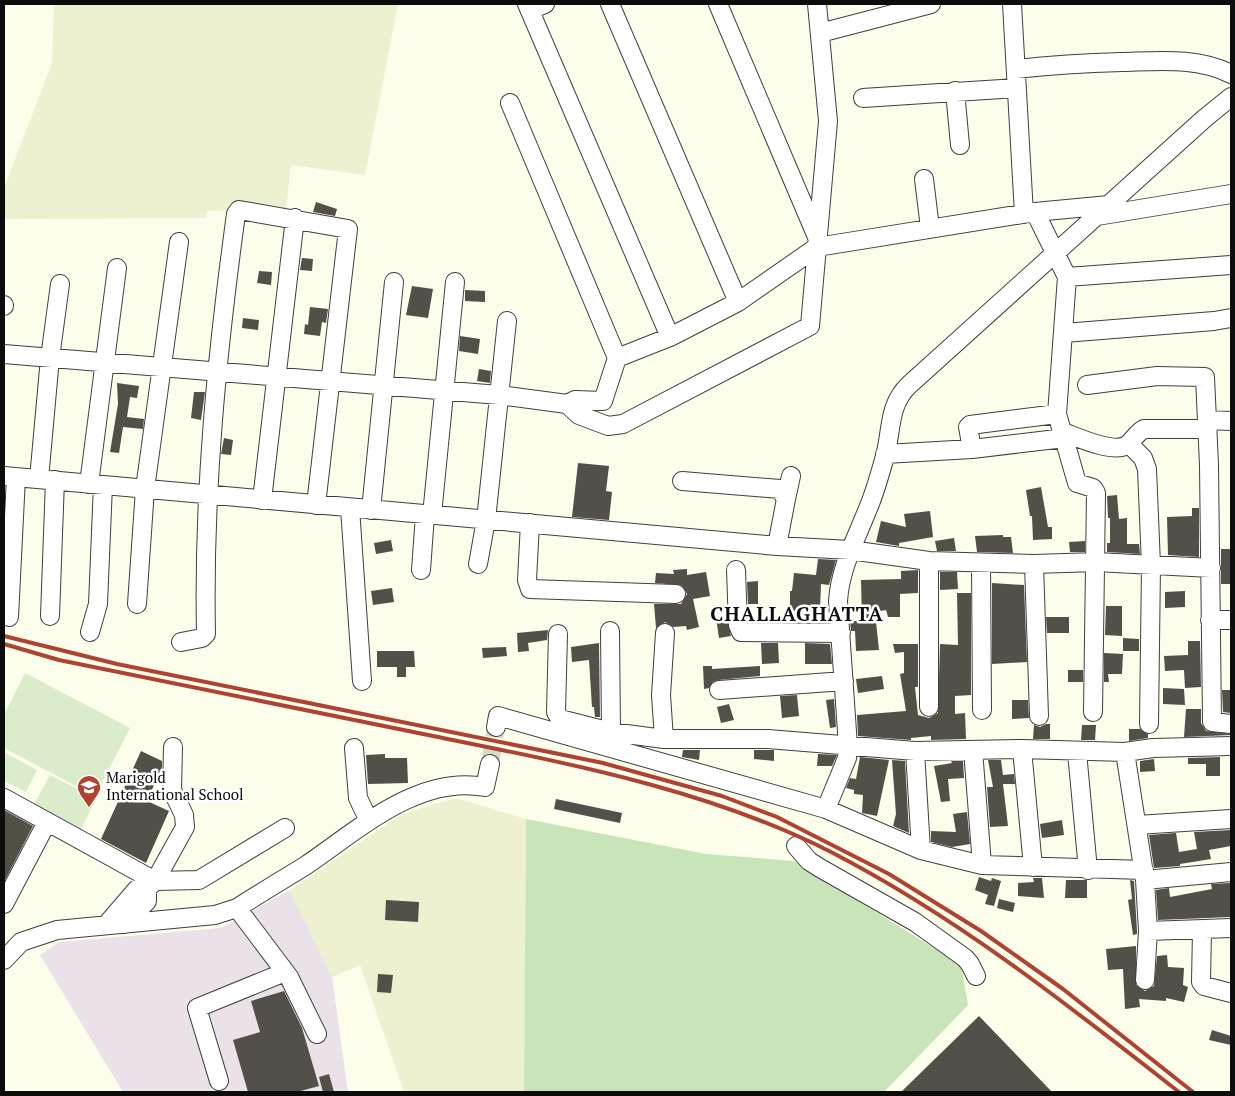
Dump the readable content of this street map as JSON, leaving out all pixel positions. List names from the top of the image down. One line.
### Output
{"districts":["CHALLAGHATTA"],"places":{"school or university":["Marigold International School"]}}
